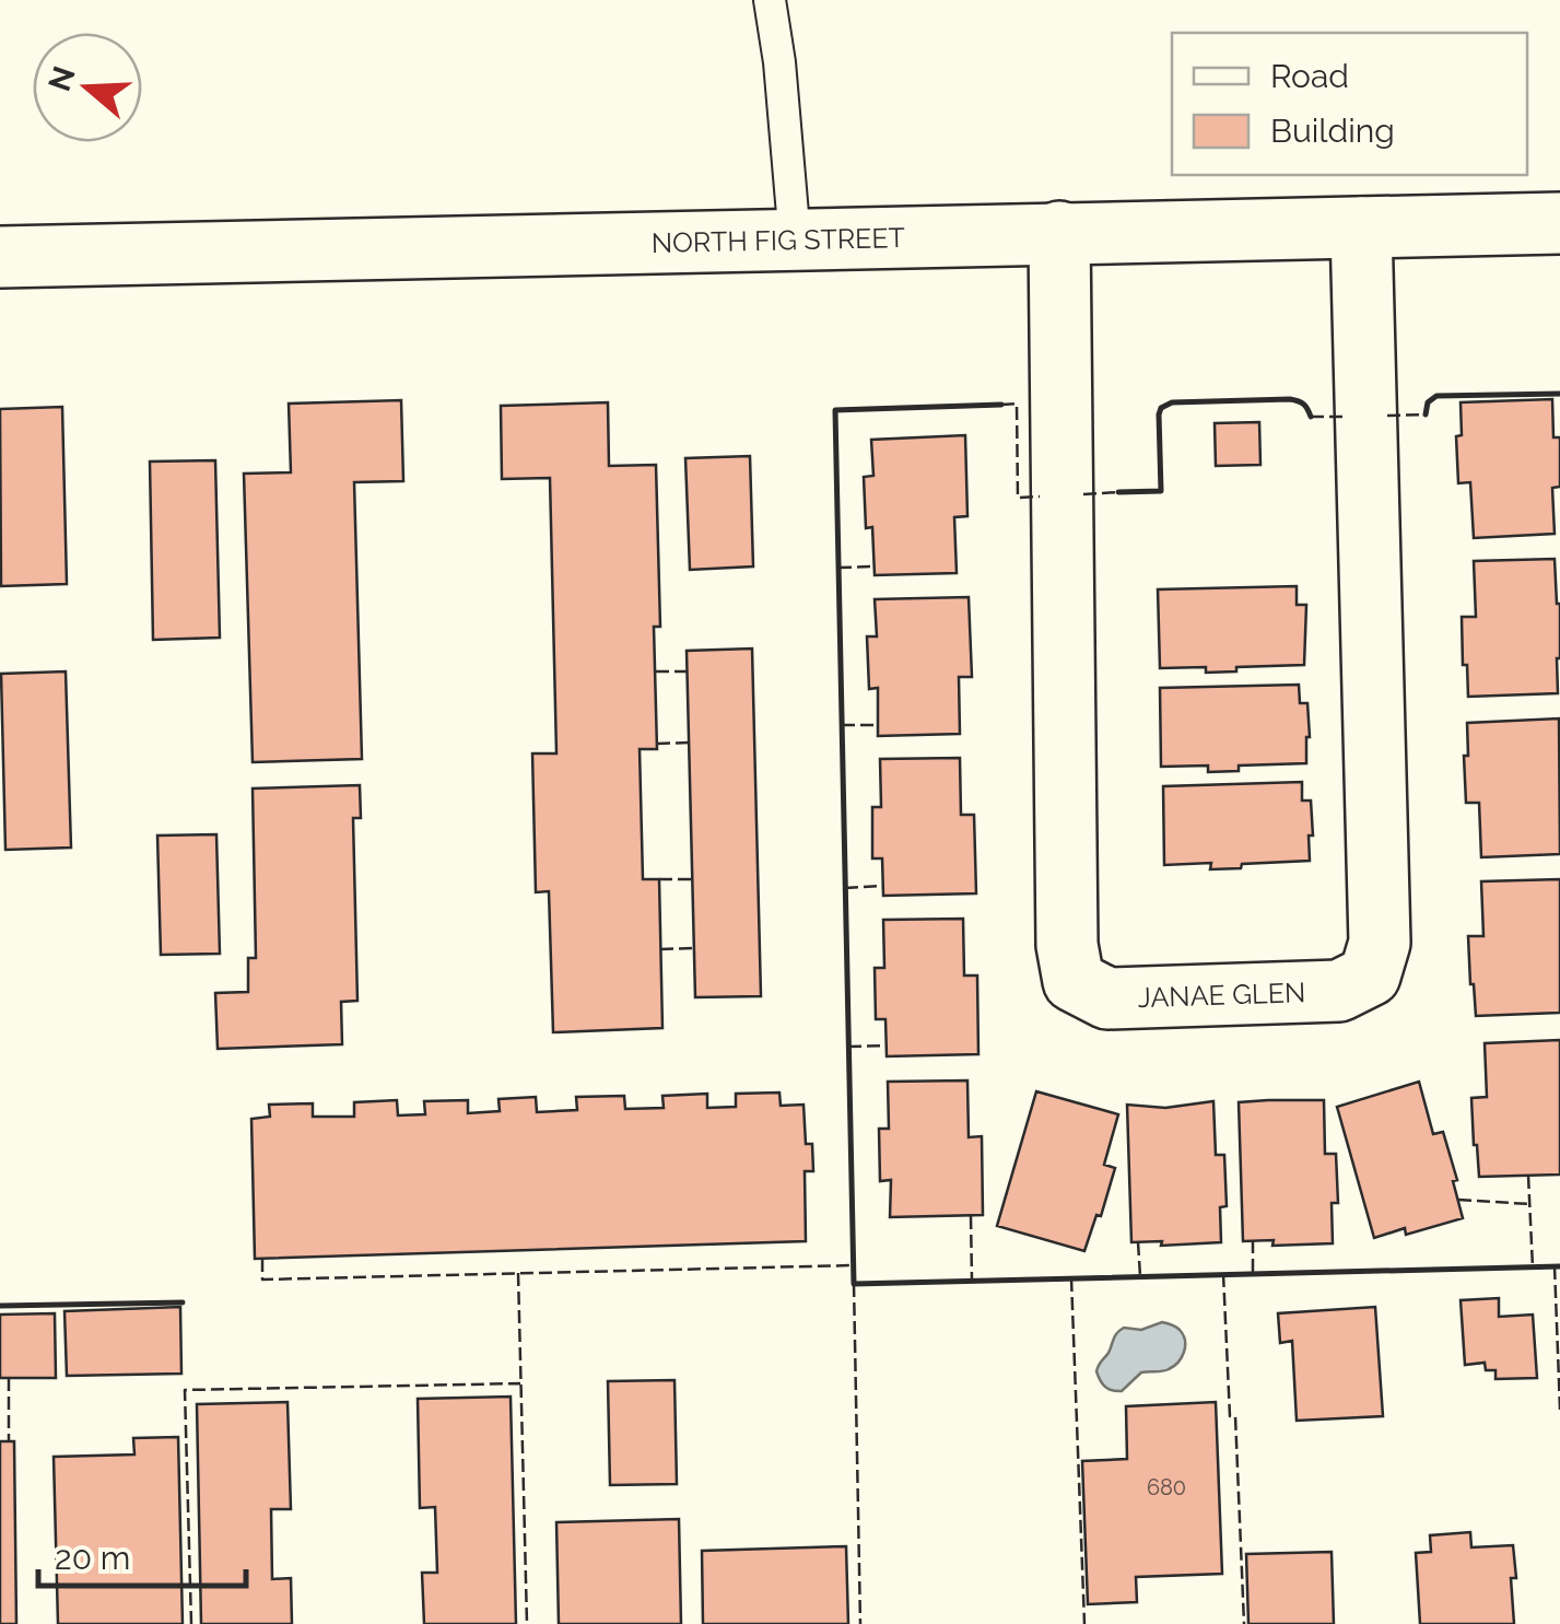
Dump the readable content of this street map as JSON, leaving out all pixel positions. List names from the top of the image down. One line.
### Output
{"streets":{"street":["NORTH FIG STREET","JANAE GLEN"]},"crossings":[["NORTH FIG STREET","JANAE GLEN"]],"house_numbers":["680"],"legend":["Road","Building"],"scale_bar":"20 m","north":"left"}
